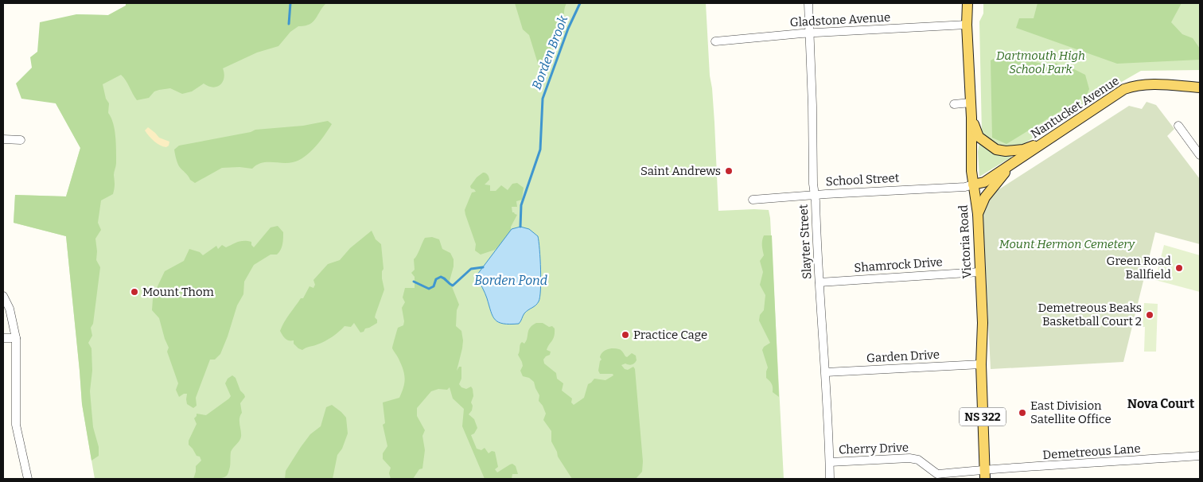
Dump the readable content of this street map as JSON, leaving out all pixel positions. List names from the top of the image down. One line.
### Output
{"streets":{"main road":["Nantucket Avenue","Victoria Road","NS 322"],"street":["Gladstone Avenue","School Street","Slayter Street","Shamrock Drive","Garden Drive","Cherry Drive","Demetreous Lane"]},"crossings":[["Gladstone Avenue","Slayter Street"],["Gladstone Avenue","Victoria Road"],["Nantucket Avenue","School Street"],["Nantucket Avenue","Victoria Road"],["School Street","Slayter Street"],["School Street","Victoria Road"],["Slayter Street","Shamrock Drive"],["Slayter Street","Garden Drive"],["Slayter Street","Cherry Drive"],["Victoria Road","Shamrock Drive"],["Victoria Road","Garden Drive"],["Victoria Road","Cherry Drive"],["Victoria Road","Demetreous Lane"],["Cherry Drive","Demetreous Lane"]],"districts":["Nova Court"],"water":["Borden Brook","Borden Pond"],"parks":["Dartmouth High School Park","Mount Hermon Cemetery"],"places":["Saint Andrews","Green Road Ballfield","Mount Thom","Demetreous Beaks Basketball Court 2","Practice Cage","East Division Satellite Office"]}
